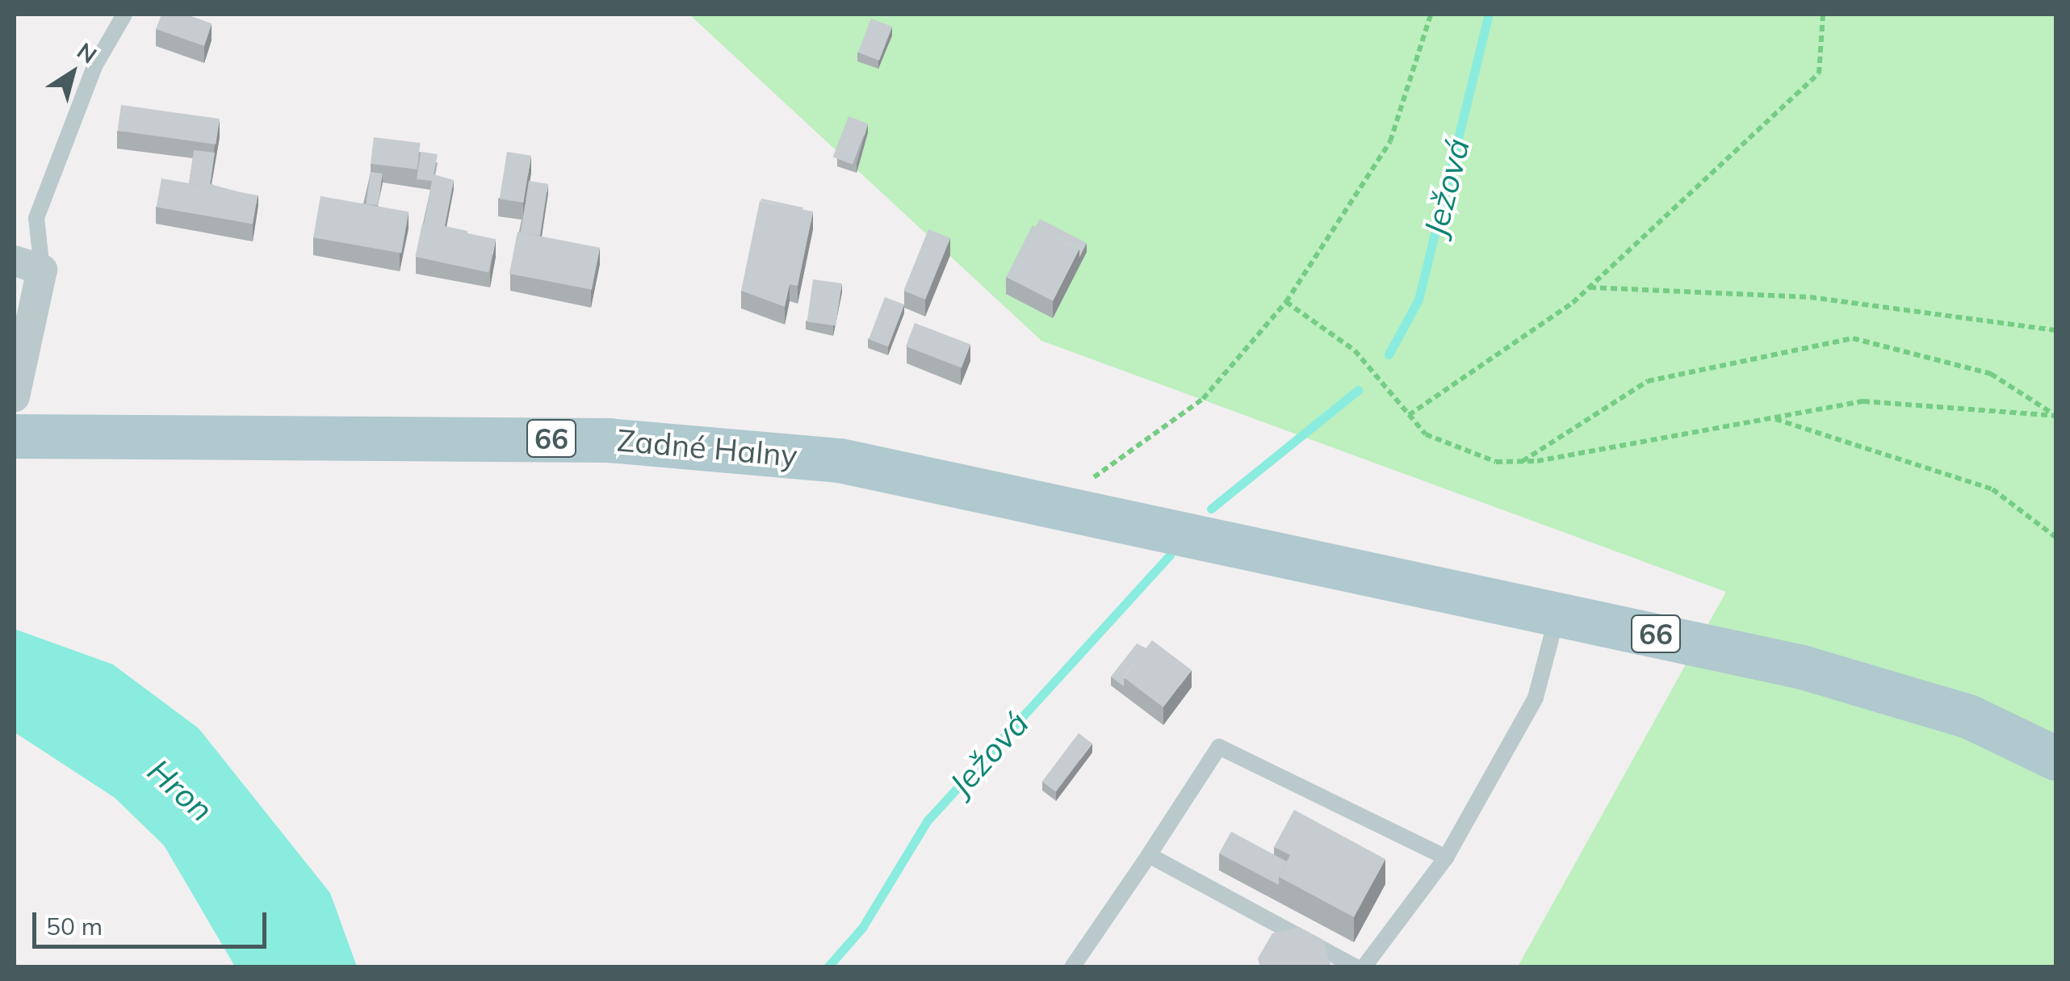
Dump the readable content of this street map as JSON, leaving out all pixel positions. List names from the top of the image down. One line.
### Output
{"streets":{"main road":["66","Zadné Halny"]},"crossings":[["66","Zadné Halny"]],"water":["Ježová","Hron"],"scale_bar":"50 m","north":"top right"}
